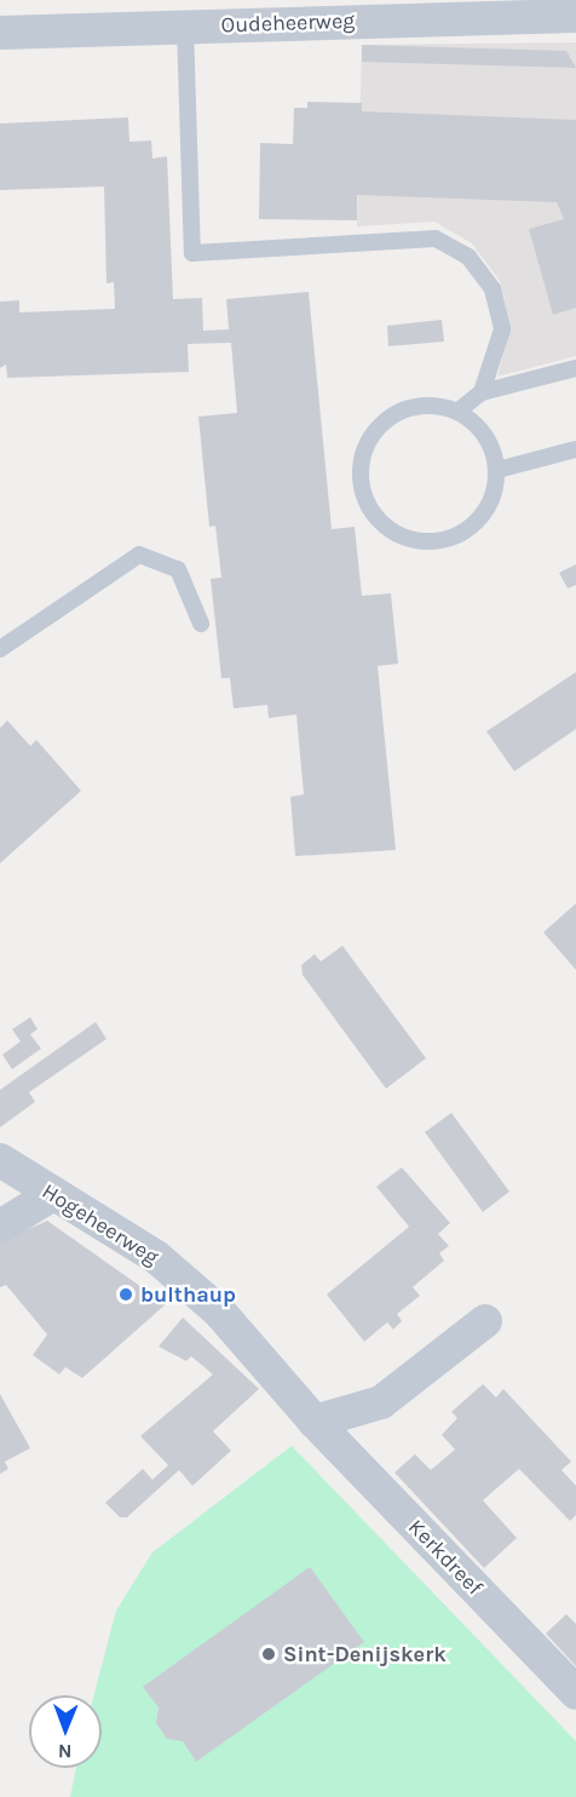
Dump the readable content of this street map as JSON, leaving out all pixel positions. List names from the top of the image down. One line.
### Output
{"streets":{"street":["Oudeheerweg","Hogeheerweg","Kerkdreef"]},"crossings":[["Hogeheerweg","Kerkdreef"]],"places":["bulthaup","Sint-Denijskerk"],"north":"bottom"}
